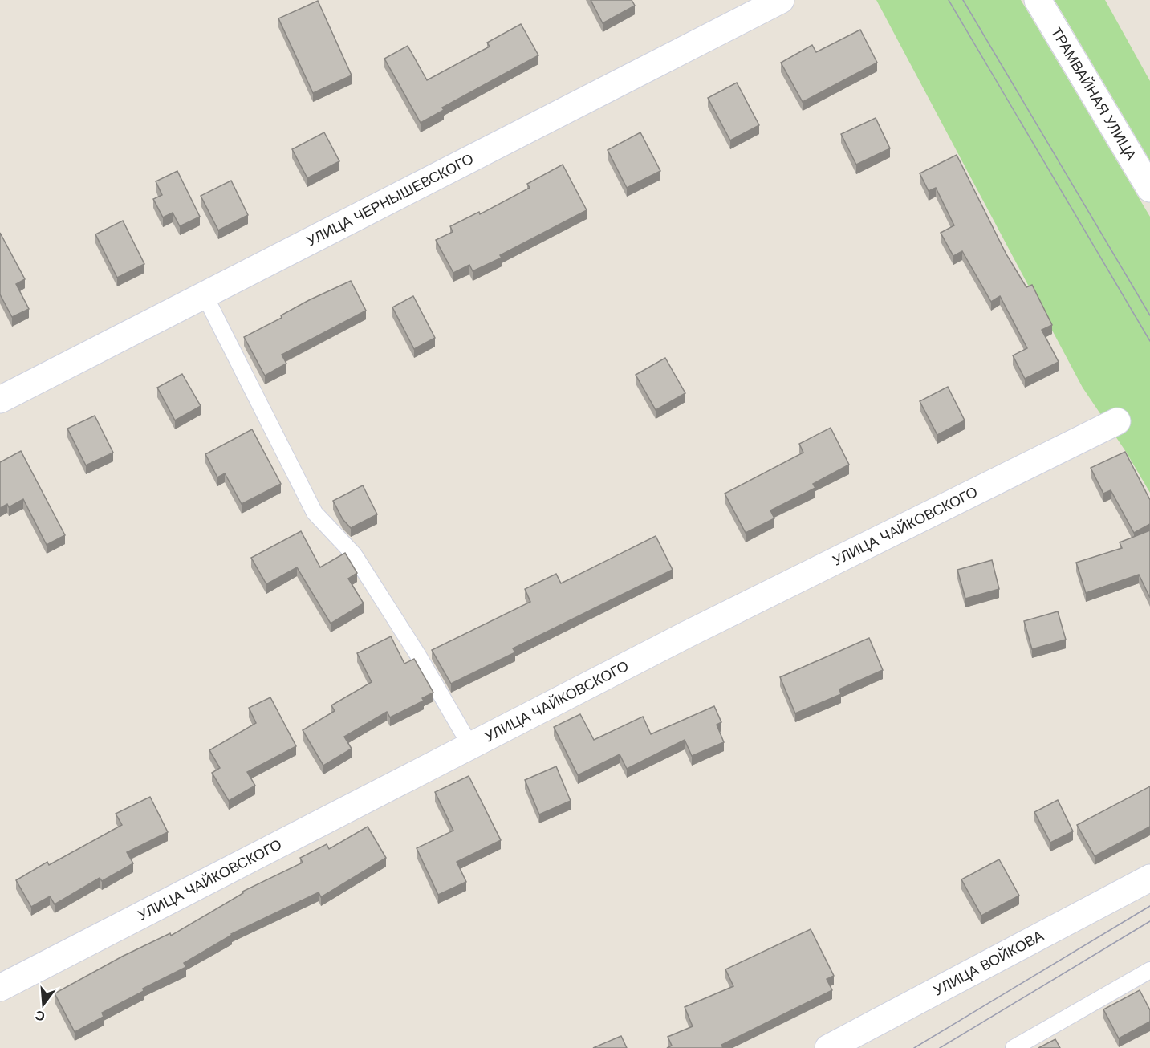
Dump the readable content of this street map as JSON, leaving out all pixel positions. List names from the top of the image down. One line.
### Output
{"streets":{"street":["ТРАМВАЙНАЯ УЛИЦА","УЛИЦА ЧЕРНЫШЕВСКОГО","УЛИЦА ЧАЙКОВСКОГО","УЛИЦА ВОЙКОВА"]},"north":"bottom"}
